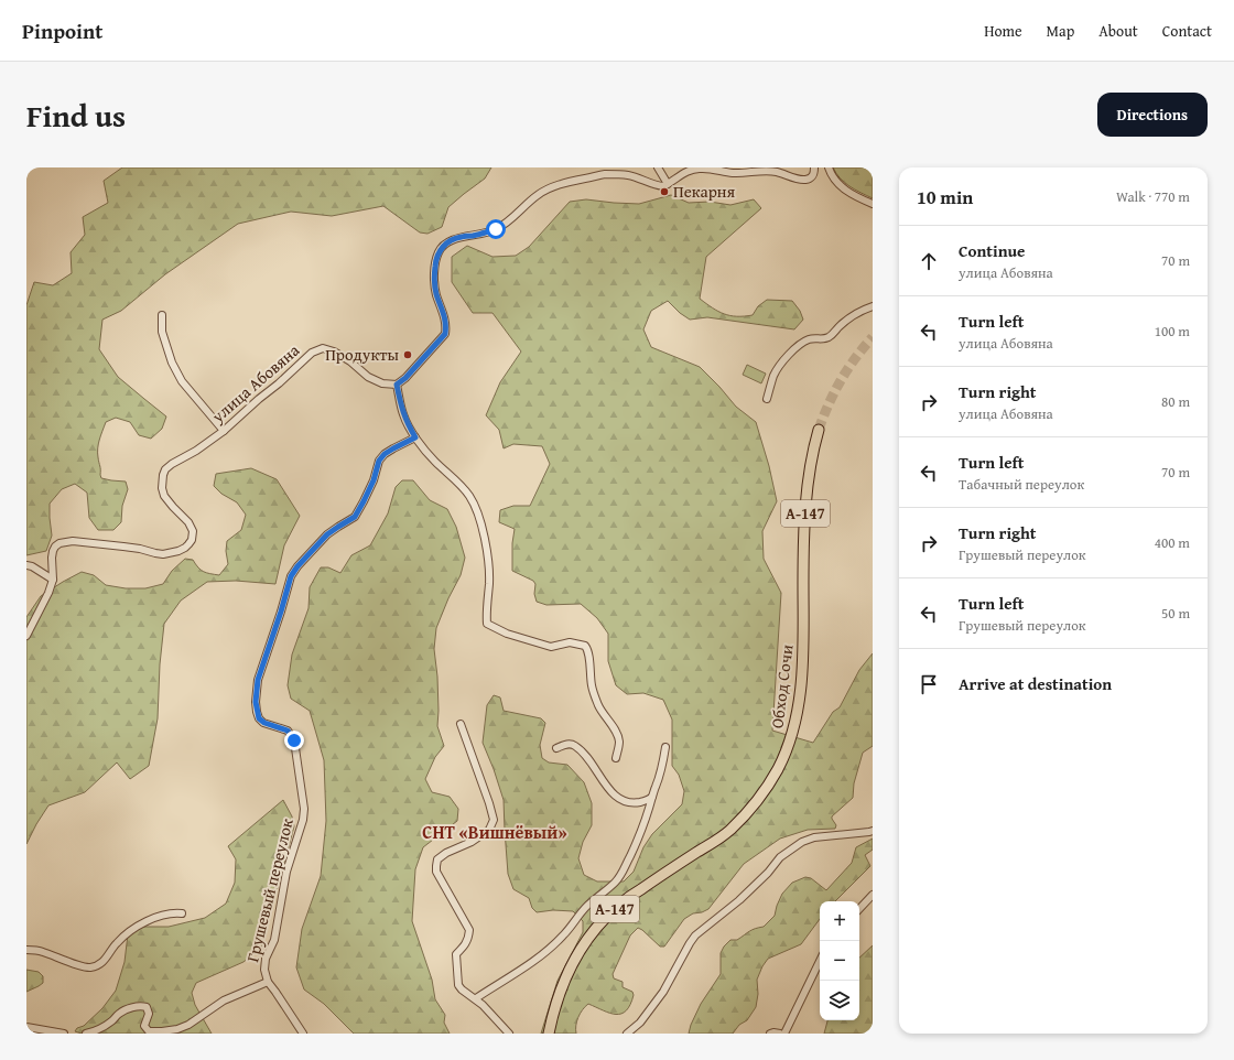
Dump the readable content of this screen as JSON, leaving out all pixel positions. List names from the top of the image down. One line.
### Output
{"streets":{"highway":["А-147","Обход Сочи"],"street":["улица Абовяна","Грушевый переулок"]},"districts":["СНТ «Вишнёвый»"],"places":["Пекарня","Продукты"],"page":{"header":"Pinpoint","nav":["Home","Map","About","Contact"],"title":"Find us","buttons":"Directions","heading":["10 min","Walk · 770 m"],"list":[["Continue","улица Абовяна","70 m"],["Turn left","улица Абовяна","100 m"],["Turn right","улица Абовяна","80 m"],["Turn left","Табачный переулок","70 m"],["Turn right","Грушевый переулок","400 m"],["Turn left","Грушевый переулок","50 m"],"Arrive at destination"],"map_buttons":["+","−"]}}
